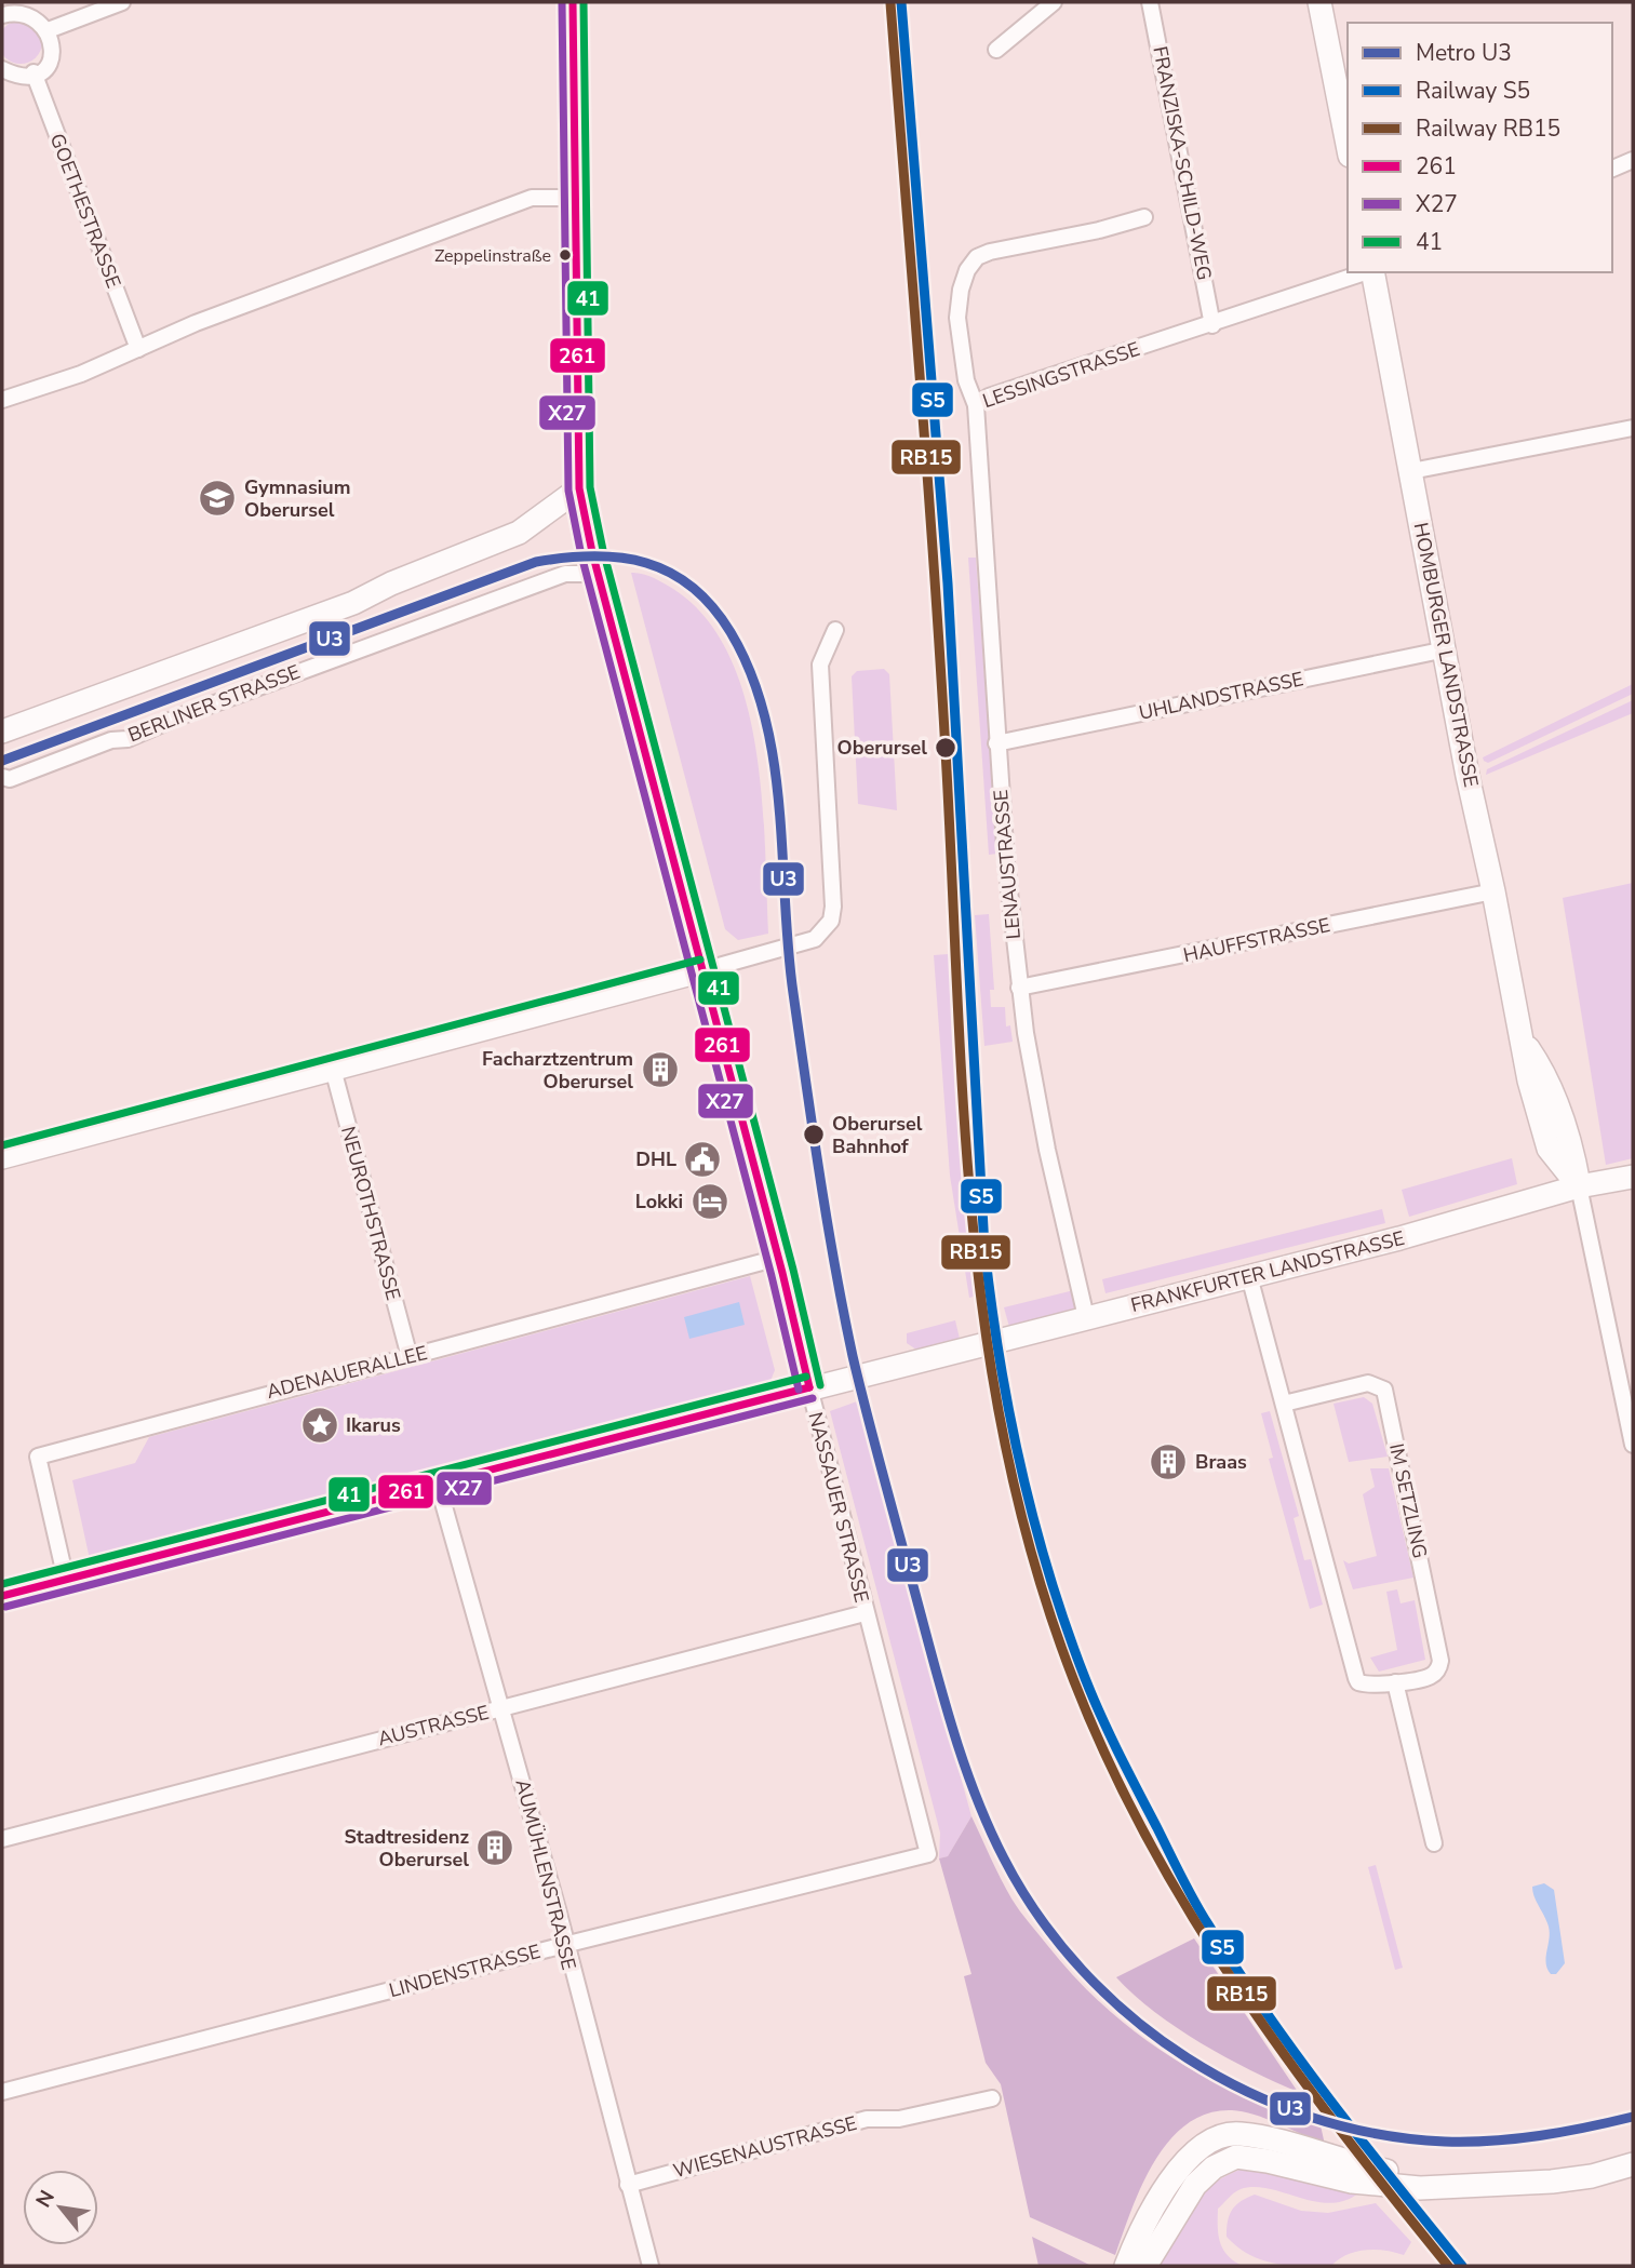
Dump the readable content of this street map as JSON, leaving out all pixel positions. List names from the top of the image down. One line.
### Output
{"streets":{"main road":["HOMBURGER LANDSTRASSE","FRANKFURTER LANDSTRASSE","NASSAUER STRASSE"],"street":["FRANZISKA-SCHILD-WEG","GOETHESTRASSE","LESSINGSTRASSE","UHLANDSTRASSE","BERLINER STRASSE","LENAUSTRASSE","HAUFFSTRASSE","NEUROTHSTRASSE","ADENAUERALLEE","IM SETZLING","AUSTRASSE","AUMÜHLENSTRASSE","LINDENSTRASSE","WIESENAUSTRASSE"]},"crossings":[["FRANZISKA-SCHILD-WEG","LESSINGSTRASSE"],["LESSINGSTRASSE","LENAUSTRASSE"],["HOMBURGER LANDSTRASSE","UHLANDSTRASSE"],["HOMBURGER LANDSTRASSE","HAUFFSTRASSE"],["HOMBURGER LANDSTRASSE","FRANKFURTER LANDSTRASSE"],["UHLANDSTRASSE","LENAUSTRASSE"],["BERLINER STRASSE","NASSAUER STRASSE"],["LENAUSTRASSE","HAUFFSTRASSE"],["LENAUSTRASSE","FRANKFURTER LANDSTRASSE"],["NEUROTHSTRASSE","ADENAUERALLEE"],["FRANKFURTER LANDSTRASSE","IM SETZLING"],["FRANKFURTER LANDSTRASSE","NASSAUER STRASSE"],["ADENAUERALLEE","NASSAUER STRASSE"],["NASSAUER STRASSE","AUSTRASSE"],["NASSAUER STRASSE","LINDENSTRASSE"],["AUSTRASSE","AUMÜHLENSTRASSE"],["AUMÜHLENSTRASSE","LINDENSTRASSE"],["AUMÜHLENSTRASSE","WIESENAUSTRASSE"]],"places":{"other":["Zeppelinstraße","Oberursel","Oberursel Bahnhof"],"school or university":["Gymnasium Oberursel"],"building":["Facharztzentrum Oberursel","Braas","Stadtresidenz Oberursel"],"public building":["DHL"],"hotel":["Lokki"],"place":["Ikarus"]},"lines":["rail line S5","transit line 261","transit line X27","transit line 41","rail line RB15","metro line U3"],"legend":["Metro U3","Railway S5","Railway RB15","261","X27","41"],"north":"top left"}
